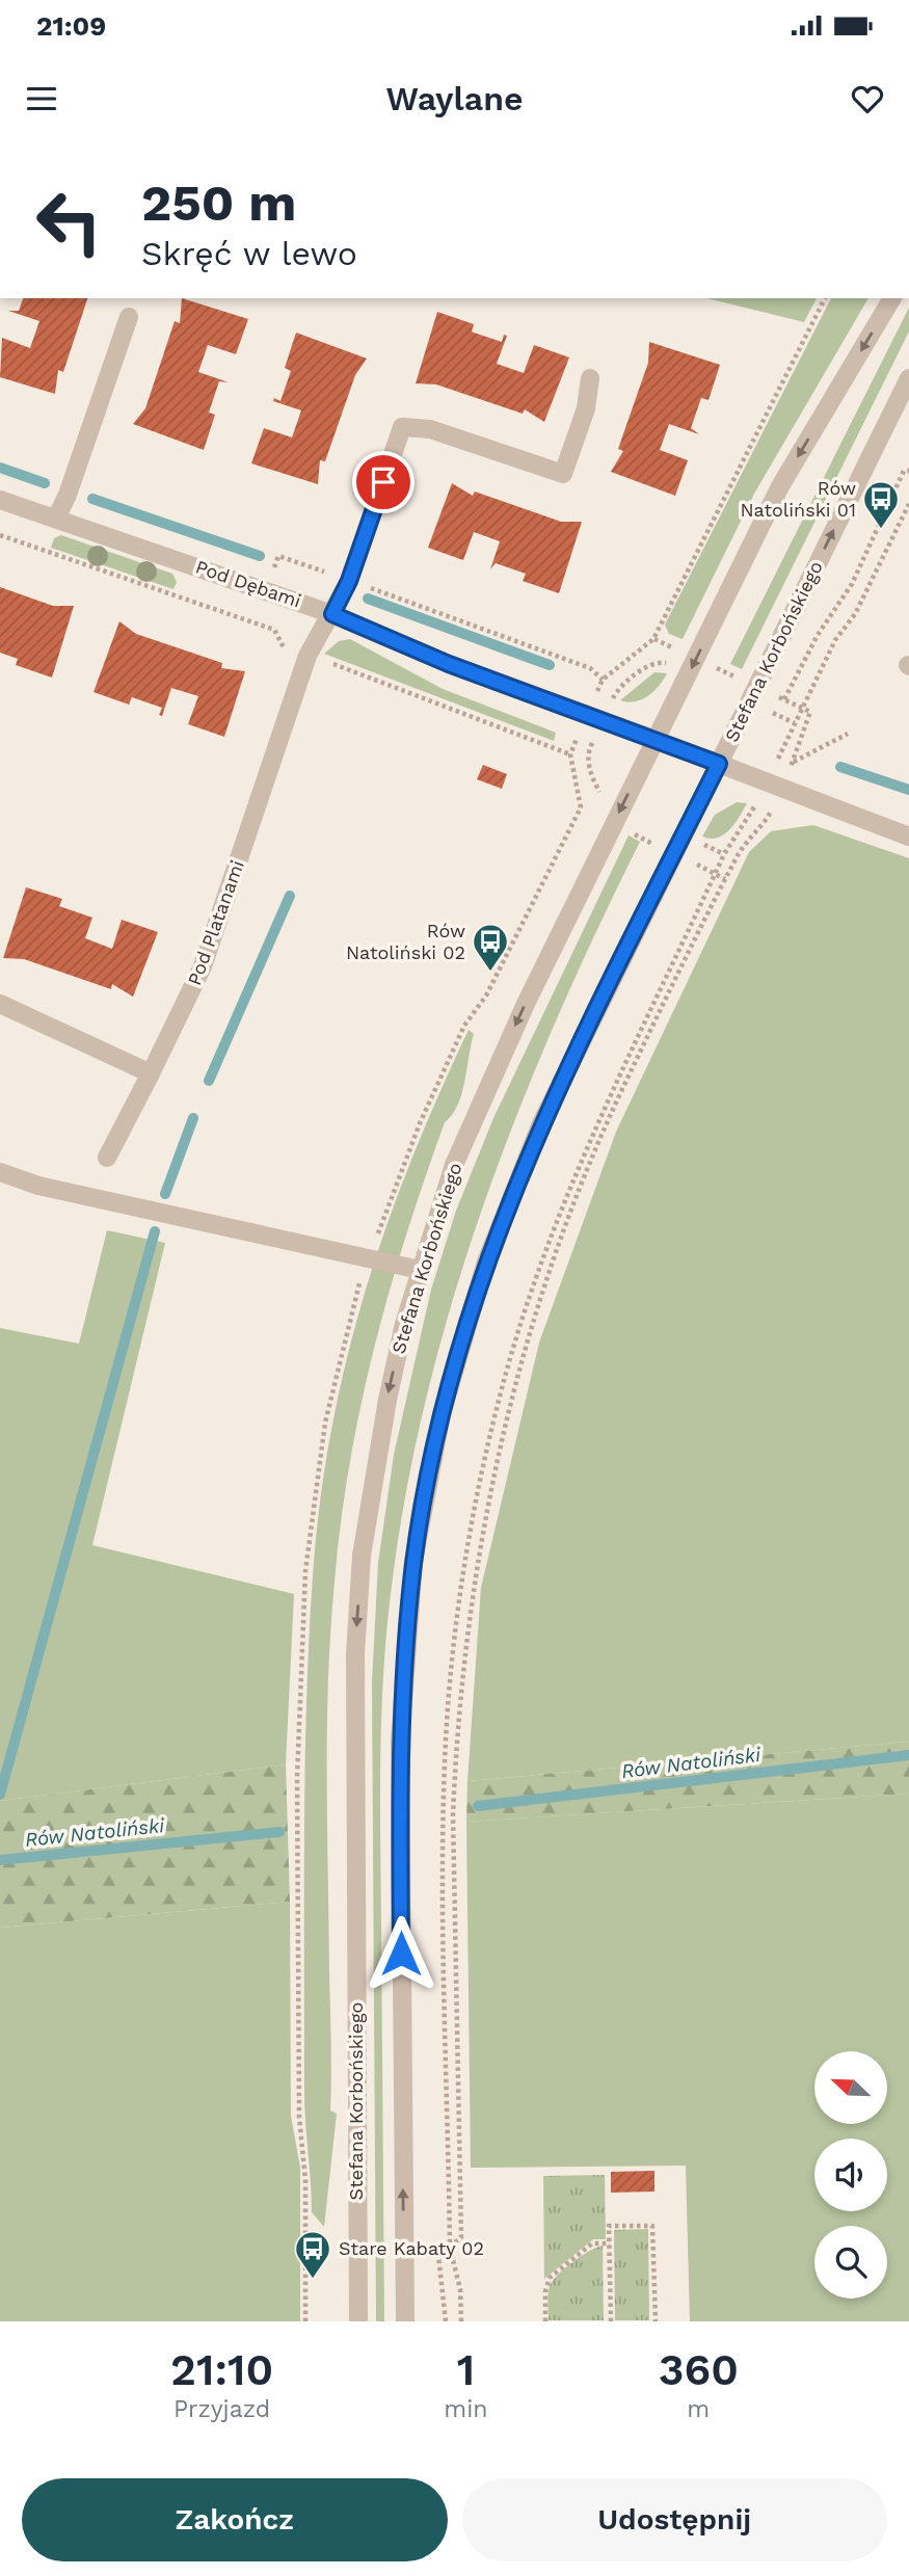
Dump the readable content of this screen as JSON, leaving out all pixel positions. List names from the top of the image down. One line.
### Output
{"streets":{"street":["Pod Dębami","Stefana Korbońskiego","Pod Platanami"]},"crossings":[["Pod Dębami","Stefana Korbońskiego"],["Pod Dębami","Pod Platanami"]],"water":["Rów Natoliński"],"places":{"bus stop":["Rów Natoliński 01","Rów Natoliński 02","Stare Kabaty 02"]},"north":"top left","page":{"status":"21:09","header":"Waylane","turn":["250 m","Skręć w lewo"],"eta":["21:10","Przyjazd","1","min","360","m"],"buttons":["Zakończ","Udostępnij"]}}
